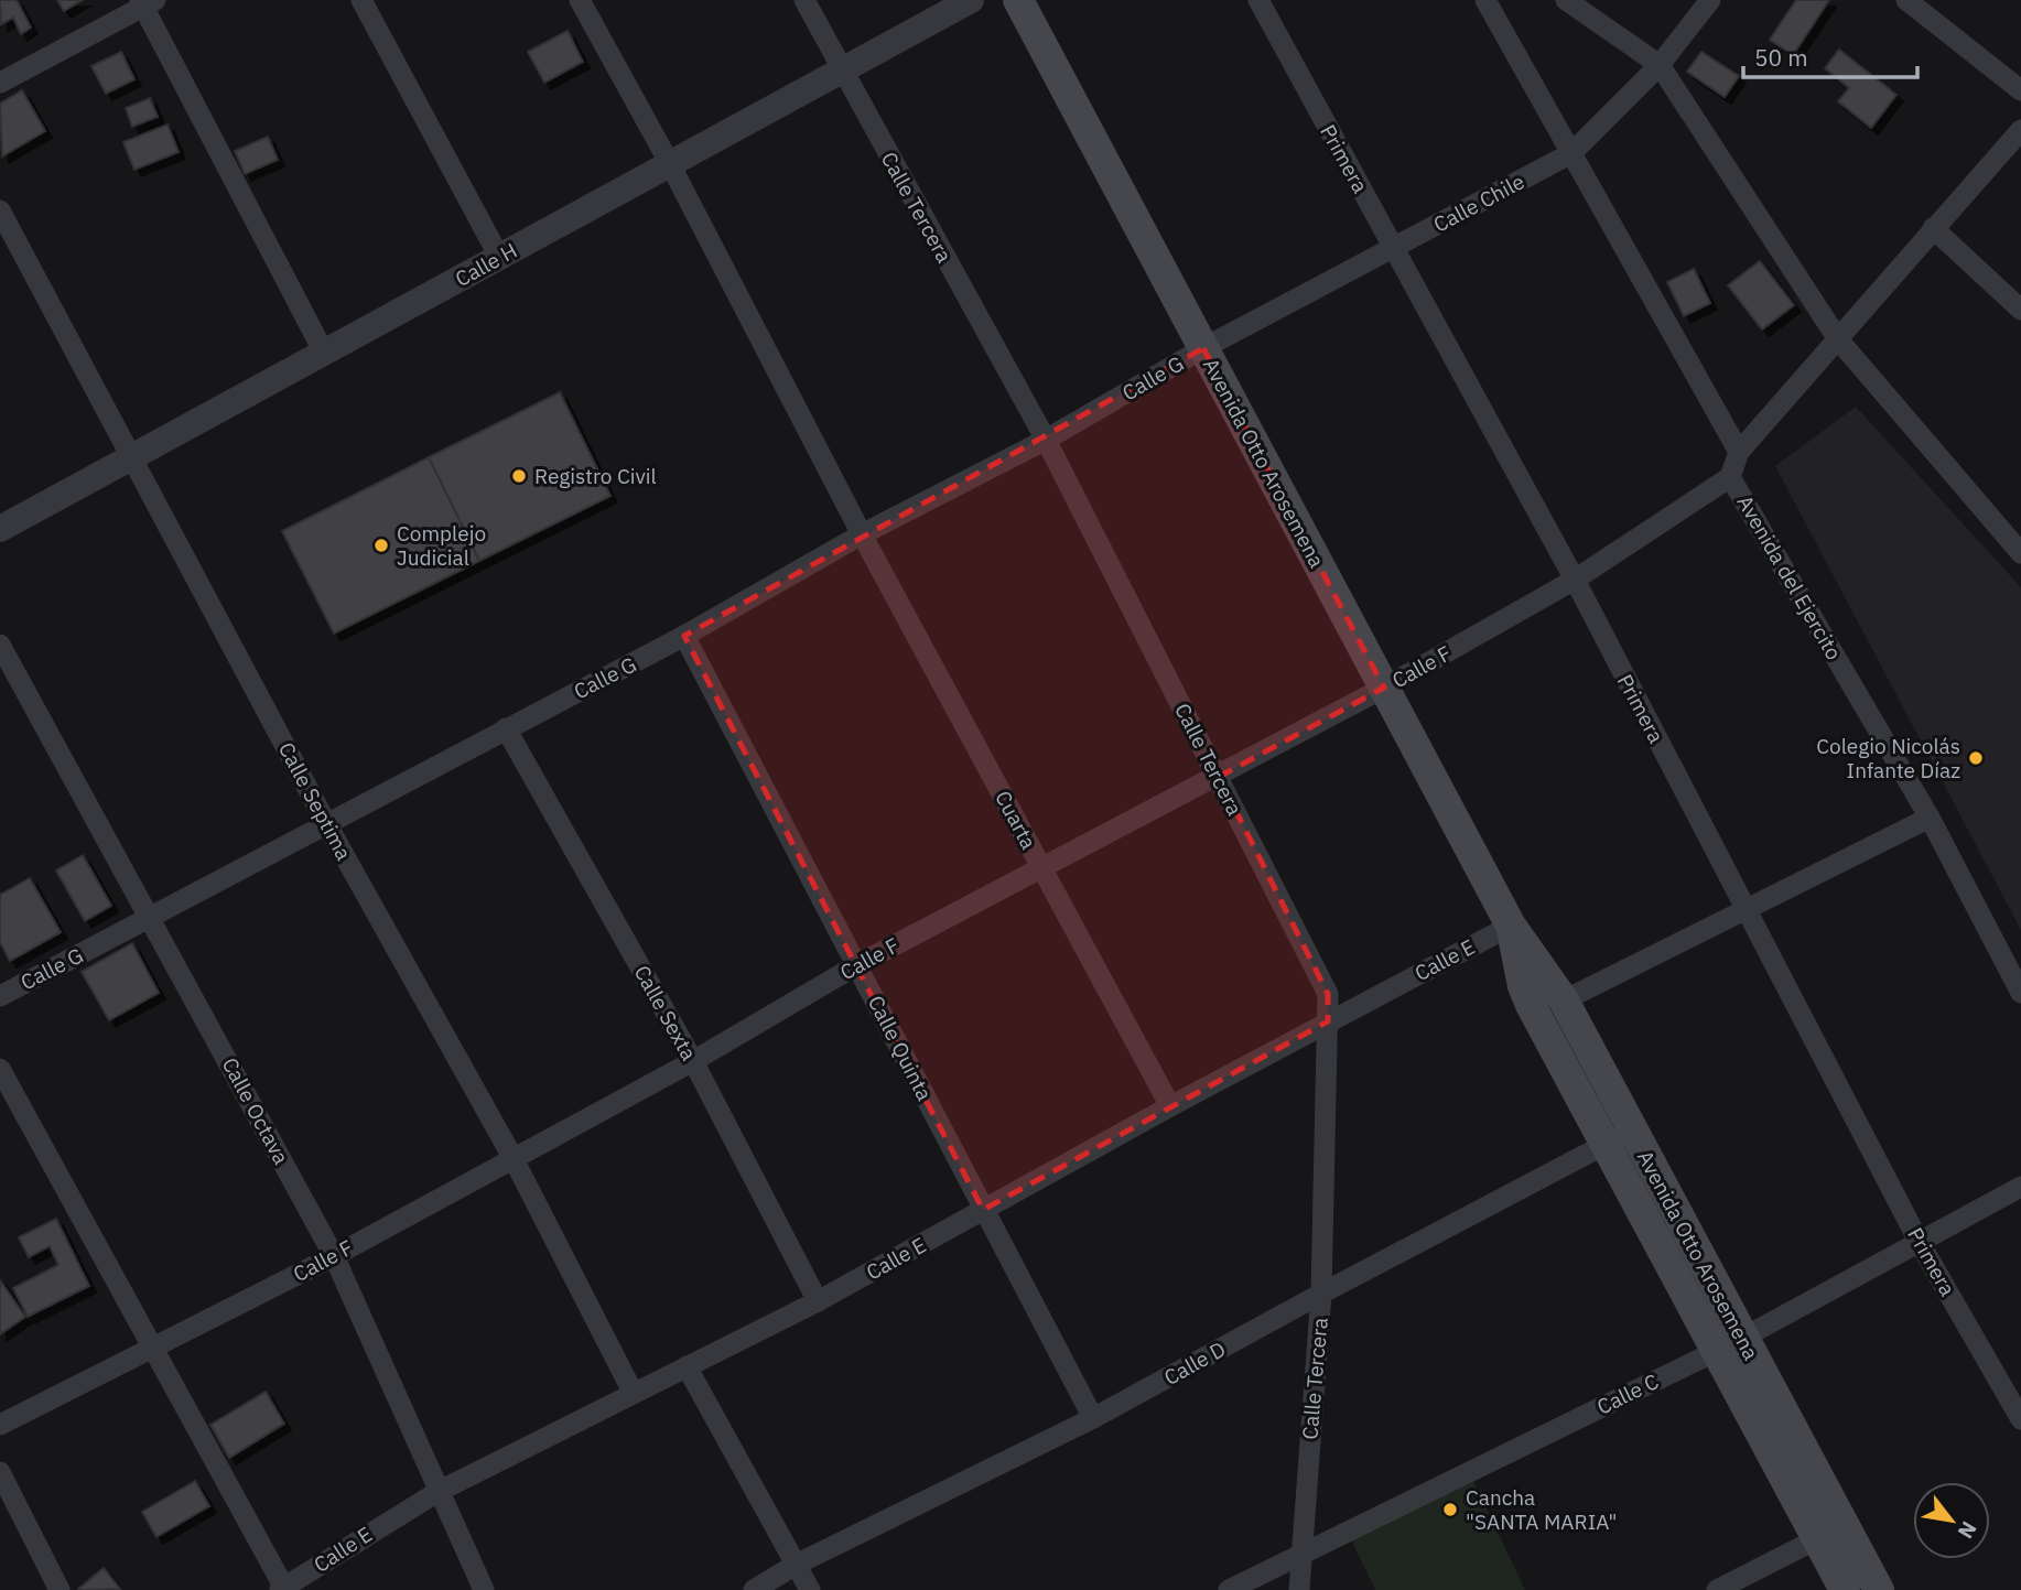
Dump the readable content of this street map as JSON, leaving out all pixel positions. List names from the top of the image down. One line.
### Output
{"streets":{"main road":["Avenida Otto Arosemena"],"street":["Primera","Calle Chile","Calle Tercera","Calle H","Calle G","Avenida del Ejercito","Calle F","Calle Septima","Cuarta","Calle E","Calle Sexta","Calle Quinta","Calle Octava","Calle D","Calle C"]},"crossings":[["Primera","Calle Chile"],["Primera","Calle F"],["Primera","Calle C"],["Calle Chile","Calle G"],["Calle Chile","Avenida Otto Arosemena"],["Calle Tercera","Calle H"],["Calle Tercera","Calle G"],["Calle Tercera","Calle F"],["Calle Tercera","Calle E"],["Calle Tercera","Calle D"],["Calle Tercera","Calle C"],["Calle H","Calle Septima"],["Calle H","Cuarta"],["Calle G","Avenida Otto Arosemena"],["Calle G","Calle Septima"],["Calle G","Cuarta"],["Calle G","Calle Sexta"],["Calle G","Calle Quinta"],["Calle G","Calle Octava"],["Avenida Otto Arosemena","Calle F"],["Avenida Otto Arosemena","Calle E"],["Avenida Otto Arosemena","Calle D"],["Avenida Otto Arosemena","Calle C"],["Avenida del Ejercito","Calle F"],["Calle F","Calle Septima"],["Calle F","Cuarta"],["Calle F","Calle Sexta"],["Calle F","Calle Quinta"],["Calle F","Calle Octava"],["Calle Septima","Calle E"],["Cuarta","Calle E"],["Calle E","Calle Sexta"],["Calle E","Calle Quinta"],["Calle E","Calle Octava"],["Calle Quinta","Calle D"]],"places":["Registro Civil","Complejo Judicial","Colegio Nicolás Infante Díaz","Cancha \"SANTA MARIA\""],"scale_bar":"50 m","north":"bottom right"}
